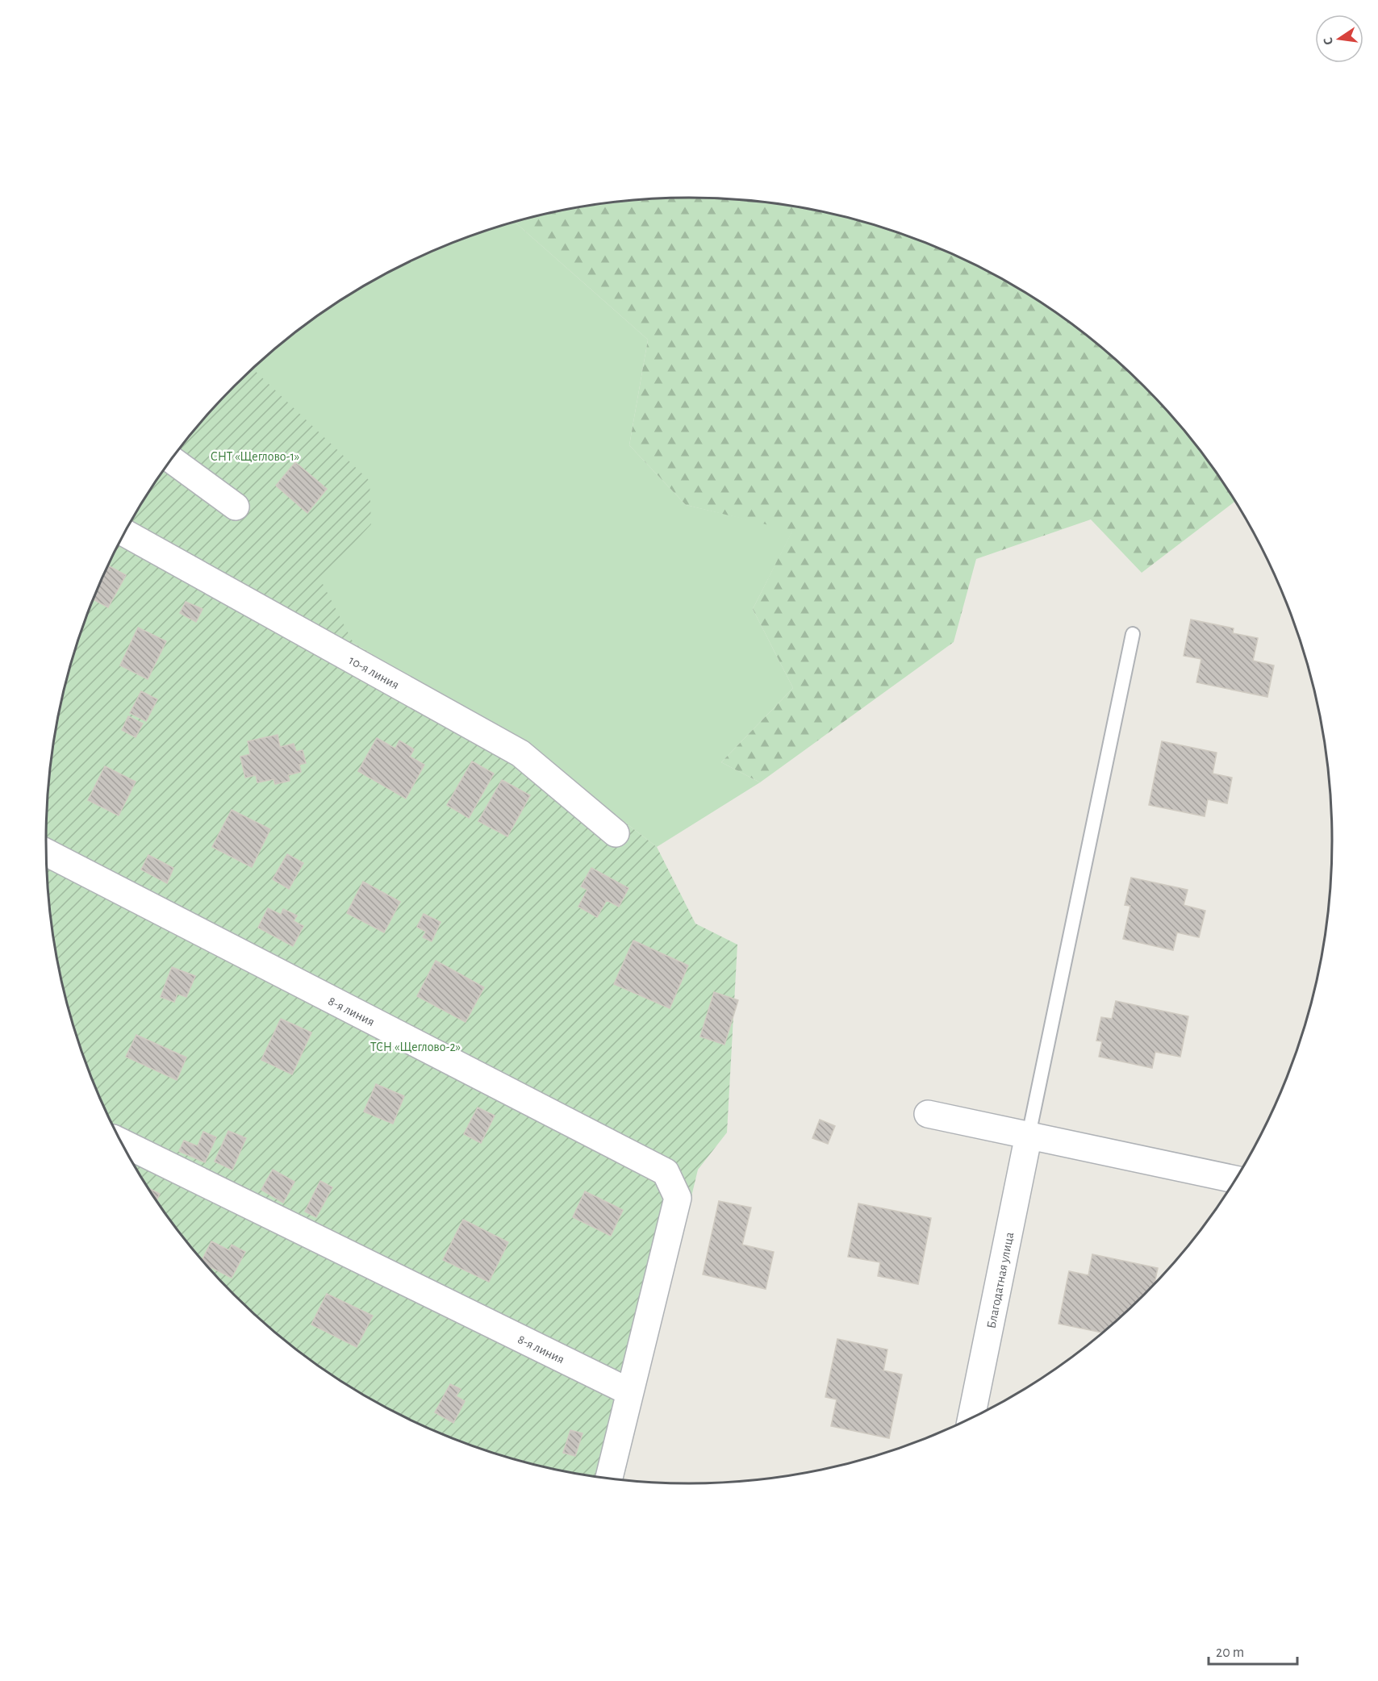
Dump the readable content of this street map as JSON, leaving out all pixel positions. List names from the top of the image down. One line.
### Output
{"streets":{"street":["10-я линия","8-я линия","Благодатная улица"]},"parks":["СНТ «Щеглово-1»","ТСН «Щеглово-2»"],"scale_bar":"20 m","north":"left"}
